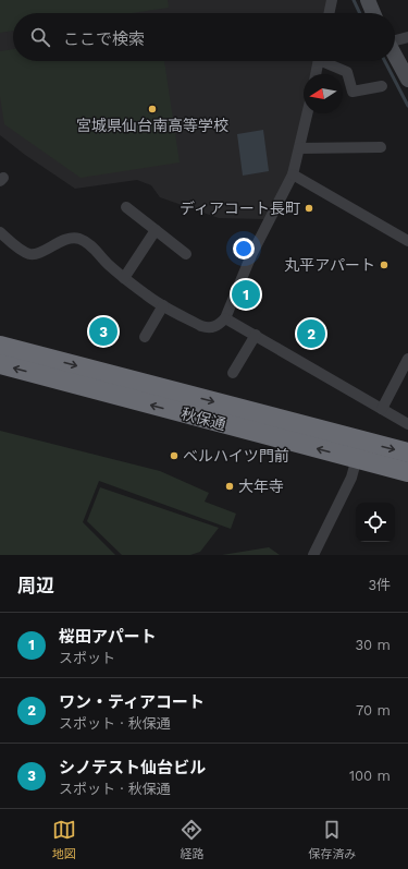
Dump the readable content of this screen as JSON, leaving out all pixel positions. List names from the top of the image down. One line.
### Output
{"streets":{"highway":["秋保通"]},"places":["宮城県仙台南高等学校","ディアコート長町","丸平アパート","ベルハイツ門前","大年寺"],"north":"left","page":{"search":"ここで検索","pins":["1","3","2"],"heading":["周辺","3件"],"list":[{"mark":"1","name":"桜田アパート","note":"スポット","value":"30 m"},{"mark":"2","name":"ワン・ティアコート","note":"スポット · 秋保通","value":"70 m"},{"mark":"3","name":"シノテスト仙台ビル","note":"スポット · 秋保通","value":"100 m"}],"nav":["地図","経路","保存済み"]}}
